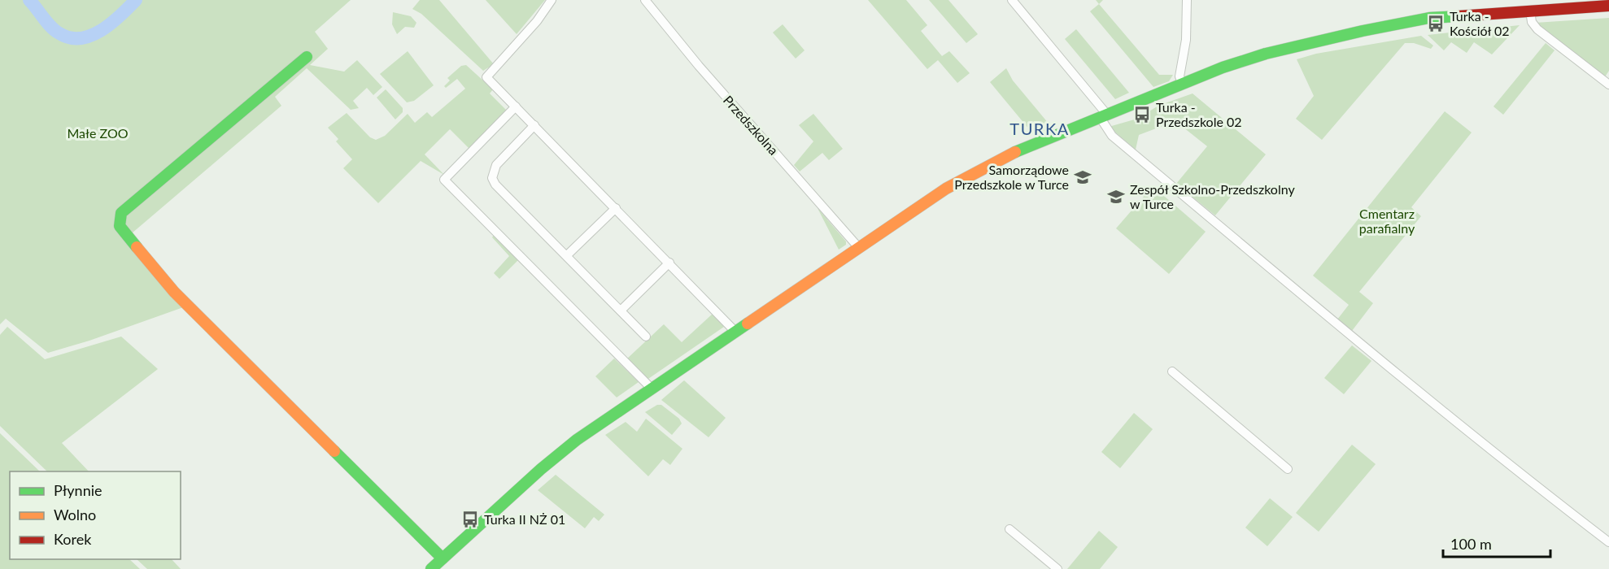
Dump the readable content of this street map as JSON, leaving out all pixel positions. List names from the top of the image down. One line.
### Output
{"streets":{"street":["Przedszkolna"]},"districts":["TURKA"],"parks":["Małe ZOO","Cmentarz parafialny"],"places":{"bus stop":["Turka - Kościół 02","Turka - Przedszkole 02","Turka II NŻ 01"],"school or university":["Samorządowe Przedszkole w Turce","Zespół Szkolno-Przedszkolny w Turce"]},"legend":["Płynnie","Wolno","Korek"],"scale_bar":"100 m"}
